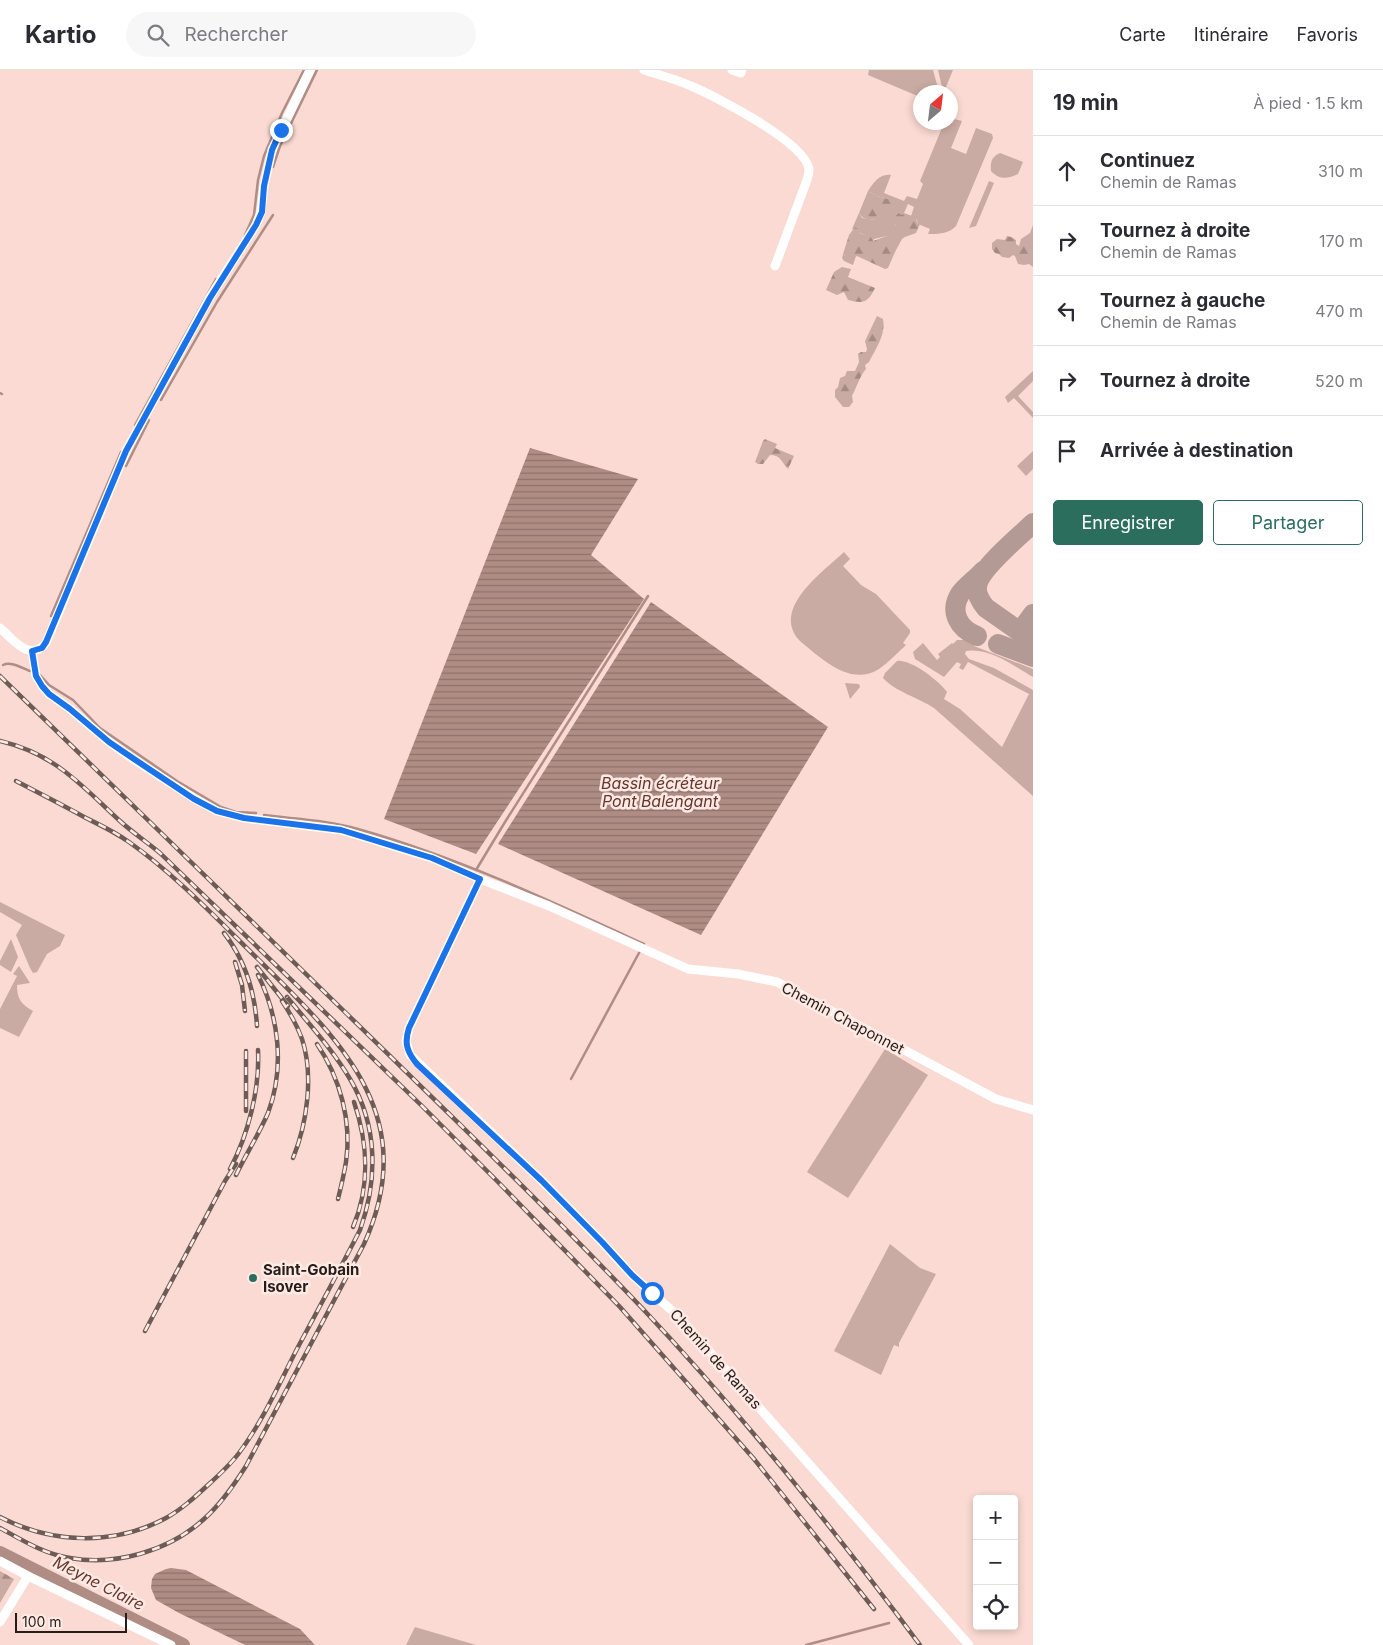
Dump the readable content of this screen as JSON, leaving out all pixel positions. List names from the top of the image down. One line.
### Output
{"streets":{"street":["Chemin Chaponnet","Chemin de Ramas"]},"crossings":[["Chemin Chaponnet","Chemin de Ramas"]],"water":["Bassin écréteur Pont Balengant","Meyne Claire"],"places":["Saint-Gobain Isover"],"scale_bar":"100 m","north":"top right","page":{"header":"Kartio","search":"Rechercher","nav":["Carte","Itinéraire","Favoris"],"heading":["19 min","À pied · 1.5 km"],"list":[["Continuez","Chemin de Ramas","310 m"],["Tournez à droite","Chemin de Ramas","170 m"],["Tournez à gauche","Chemin de Ramas","470 m"],["Tournez à droite","520 m"],"Arrivée à destination"],"buttons":["Enregistrer","Partager"],"map_buttons":["+","−"],"scale":"100 m"}}
